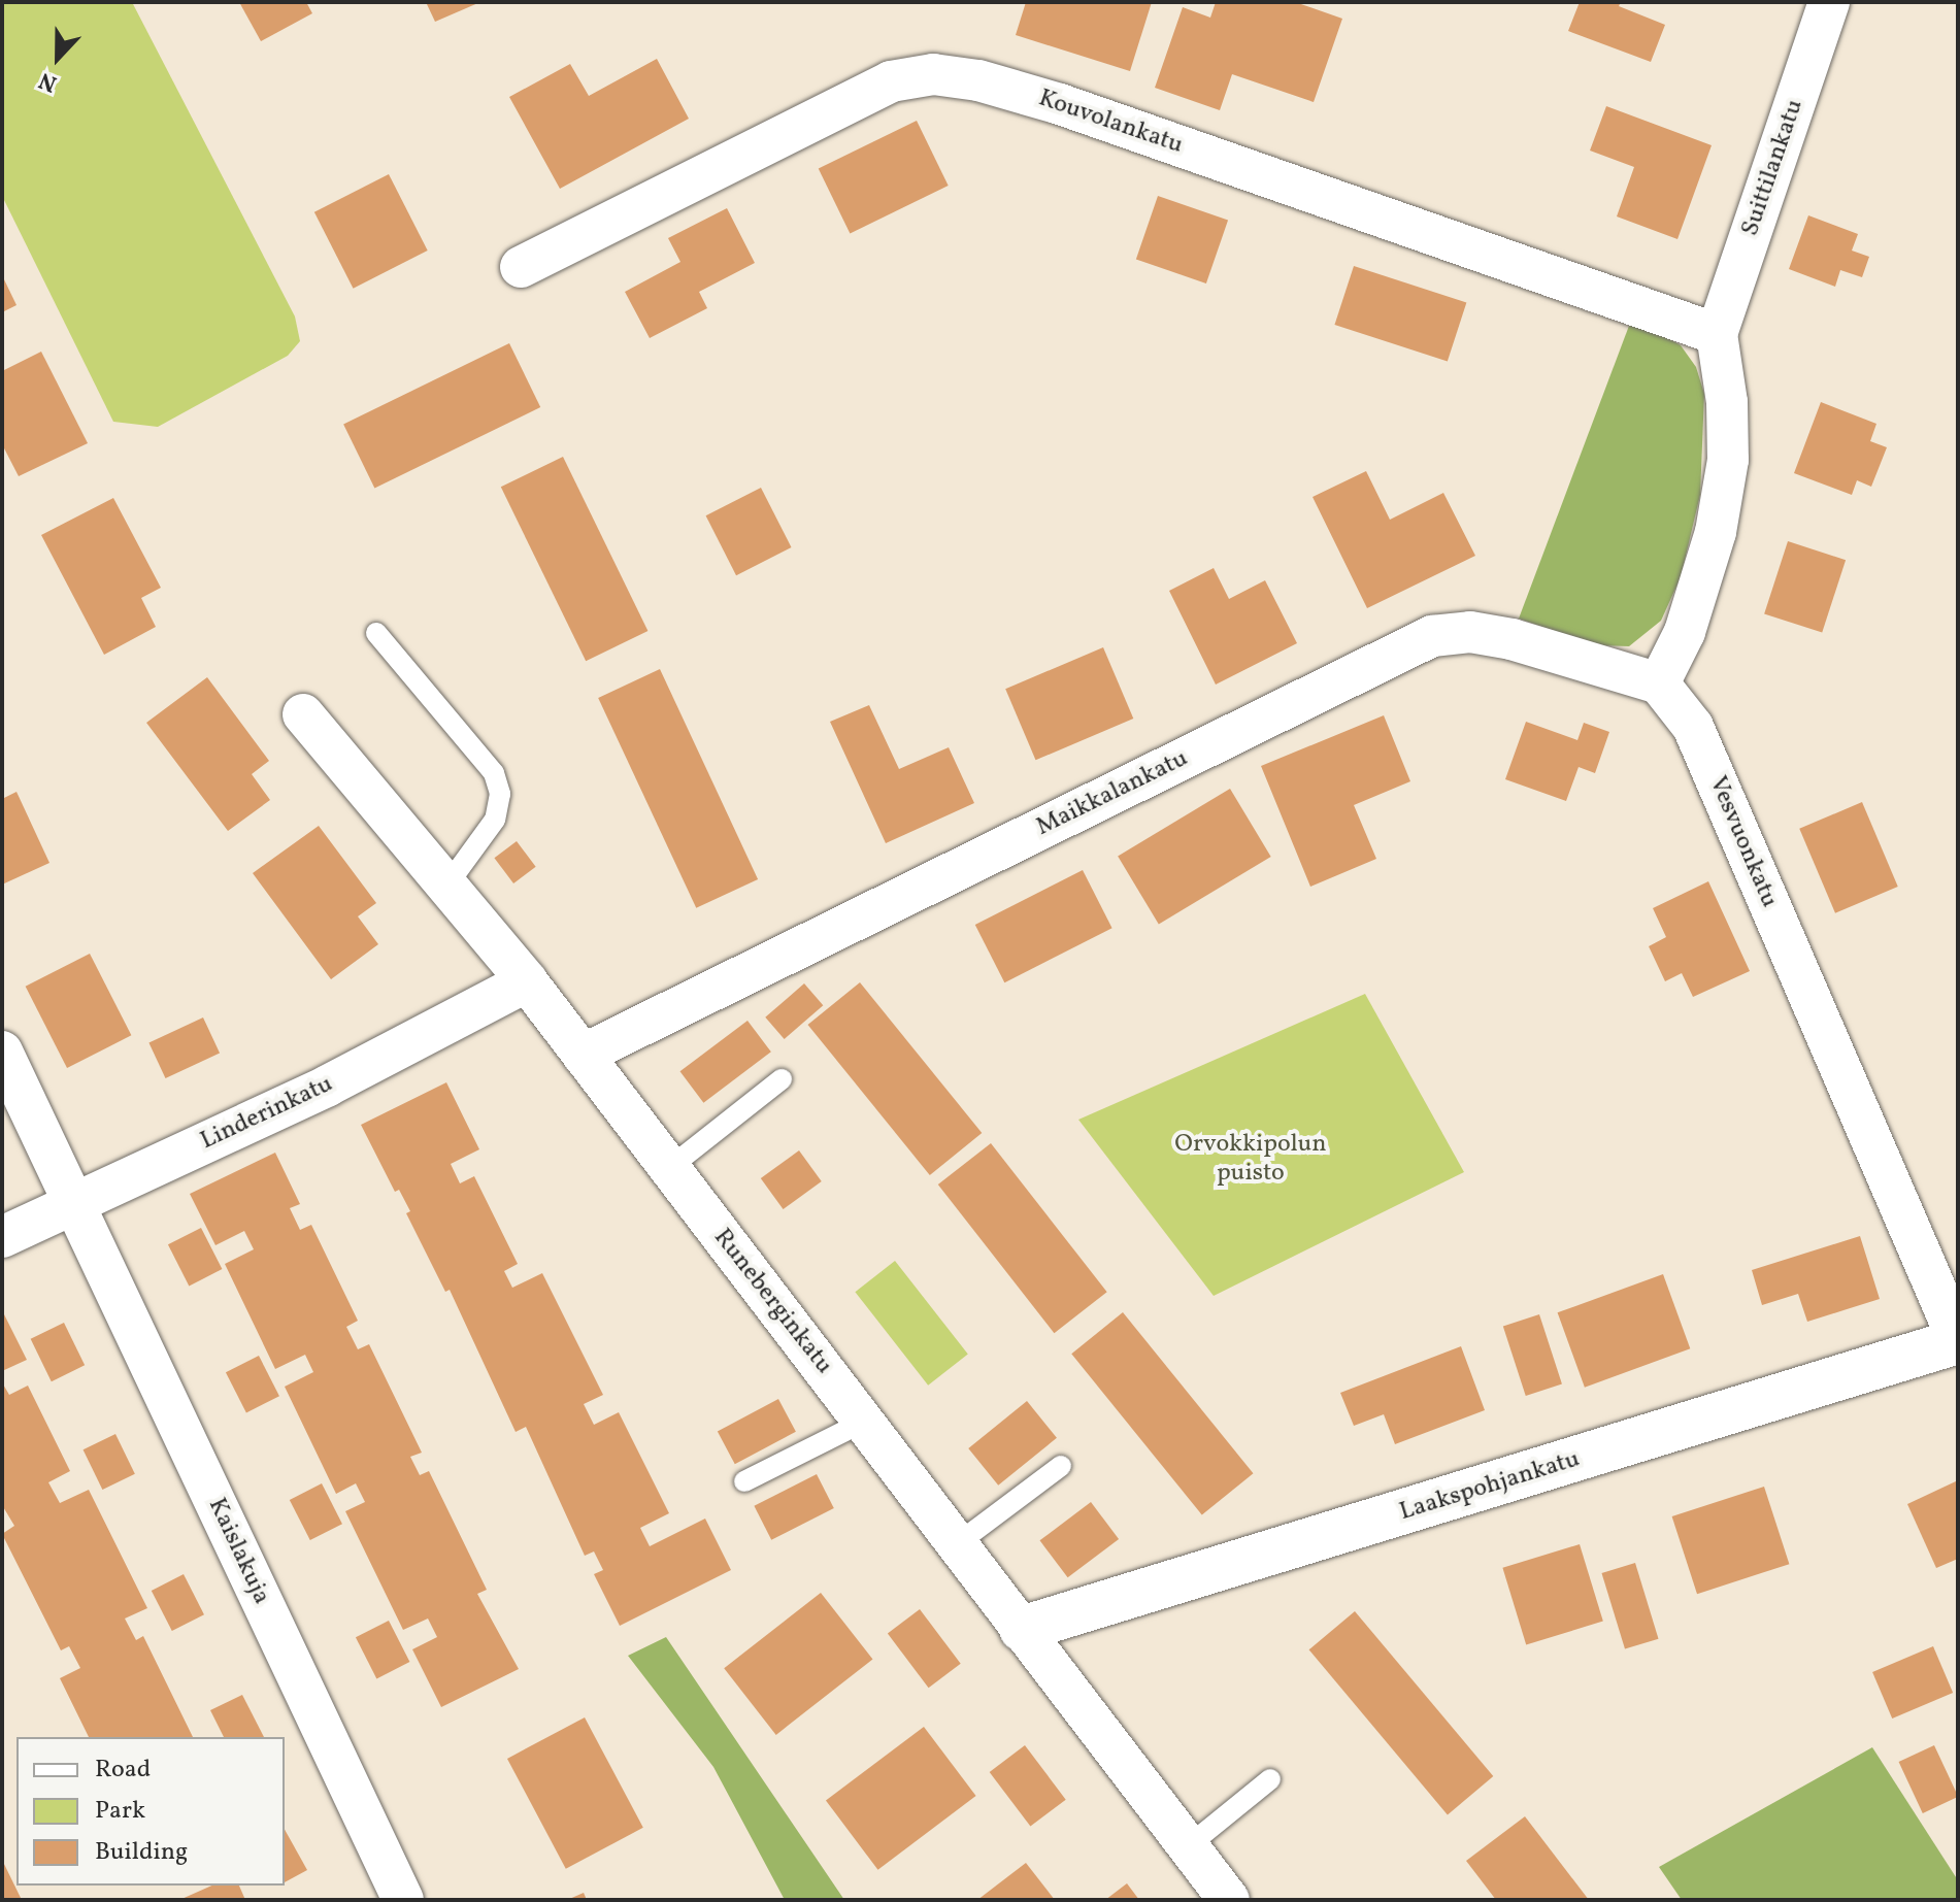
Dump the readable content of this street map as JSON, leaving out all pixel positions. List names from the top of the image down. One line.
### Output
{"streets":{"street":["Kouvolankatu","Suittilankatu","Maikkalankatu","Vesvuonkatu","Linderinkatu","Runeberginkatu","Laakspohjankatu","Kaislakuja"]},"crossings":[["Kouvolankatu","Suittilankatu"],["Maikkalankatu","Vesvuonkatu"],["Maikkalankatu","Runeberginkatu"],["Vesvuonkatu","Laakspohjankatu"],["Linderinkatu","Runeberginkatu"],["Linderinkatu","Kaislakuja"],["Runeberginkatu","Laakspohjankatu"]],"parks":["Orvokkipolun puisto"],"legend":["Road","Park","Building"],"north":"bottom"}
